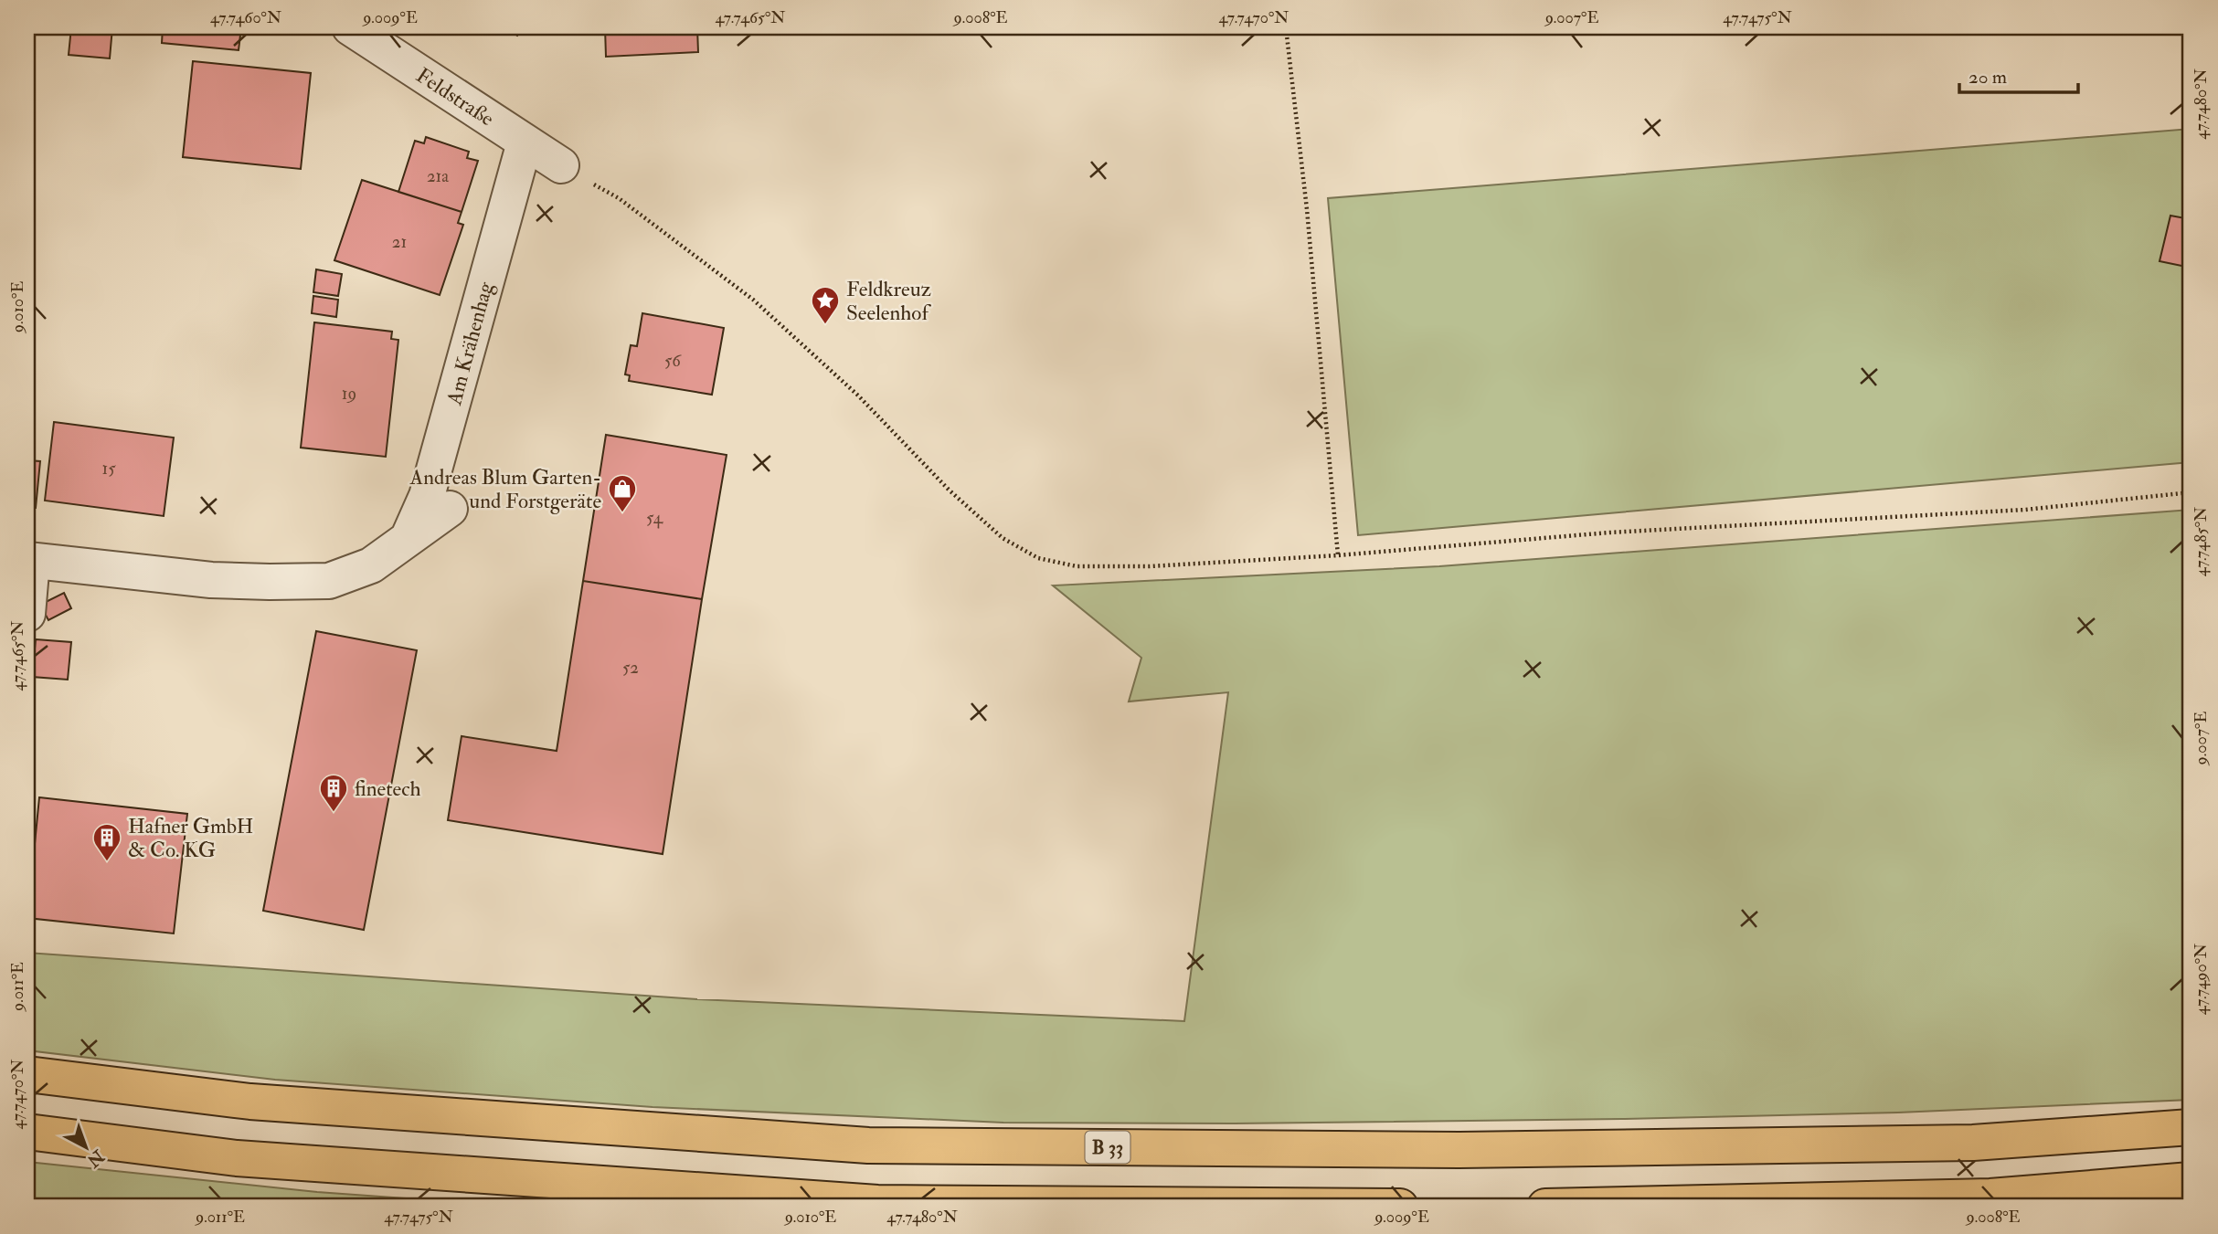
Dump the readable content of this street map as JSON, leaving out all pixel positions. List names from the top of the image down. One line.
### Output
{"streets":{"highway":["B 33"],"street":["Feldstraße","Am Krähenhag"]},"crossings":[["Feldstraße","Am Krähenhag"]],"places":{"place":["Feldkreuz Seelenhof"],"shop":["Andreas Blum Garten- und Forstgeräte"],"building":["finetech","Hafner GmbH & Co. KG"]},"house_numbers":["21a","21","56","19","15","54","52"],"scale_bar":"20 m","north":"bottom right","coordinates":["47.7460°N","9.009°E","47.7465°N","9.008°E","47.7470°N","9.007°E","47.7475°N","47.7480°N","9.010°E","47.7485°N","47.7490°N","9.011°E"]}
